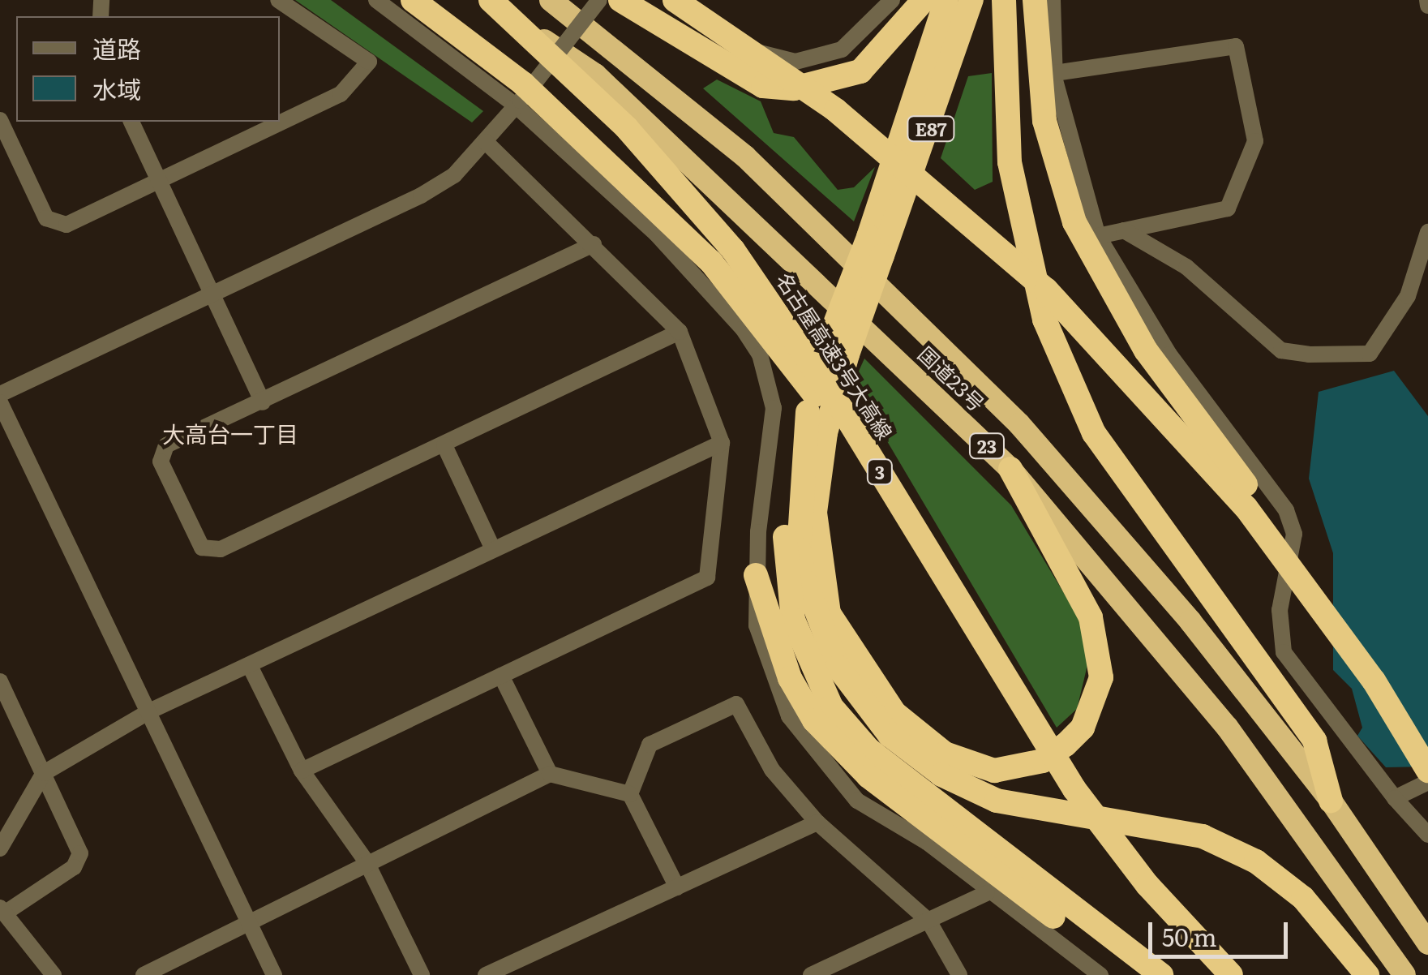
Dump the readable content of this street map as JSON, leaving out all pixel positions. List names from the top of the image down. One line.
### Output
{"streets":{"highway":["E87","名古屋高速3号大高線","国道23号","23","3"]},"districts":["大高台一丁目"],"legend":["道路","水域"],"scale_bar":"50 m"}
